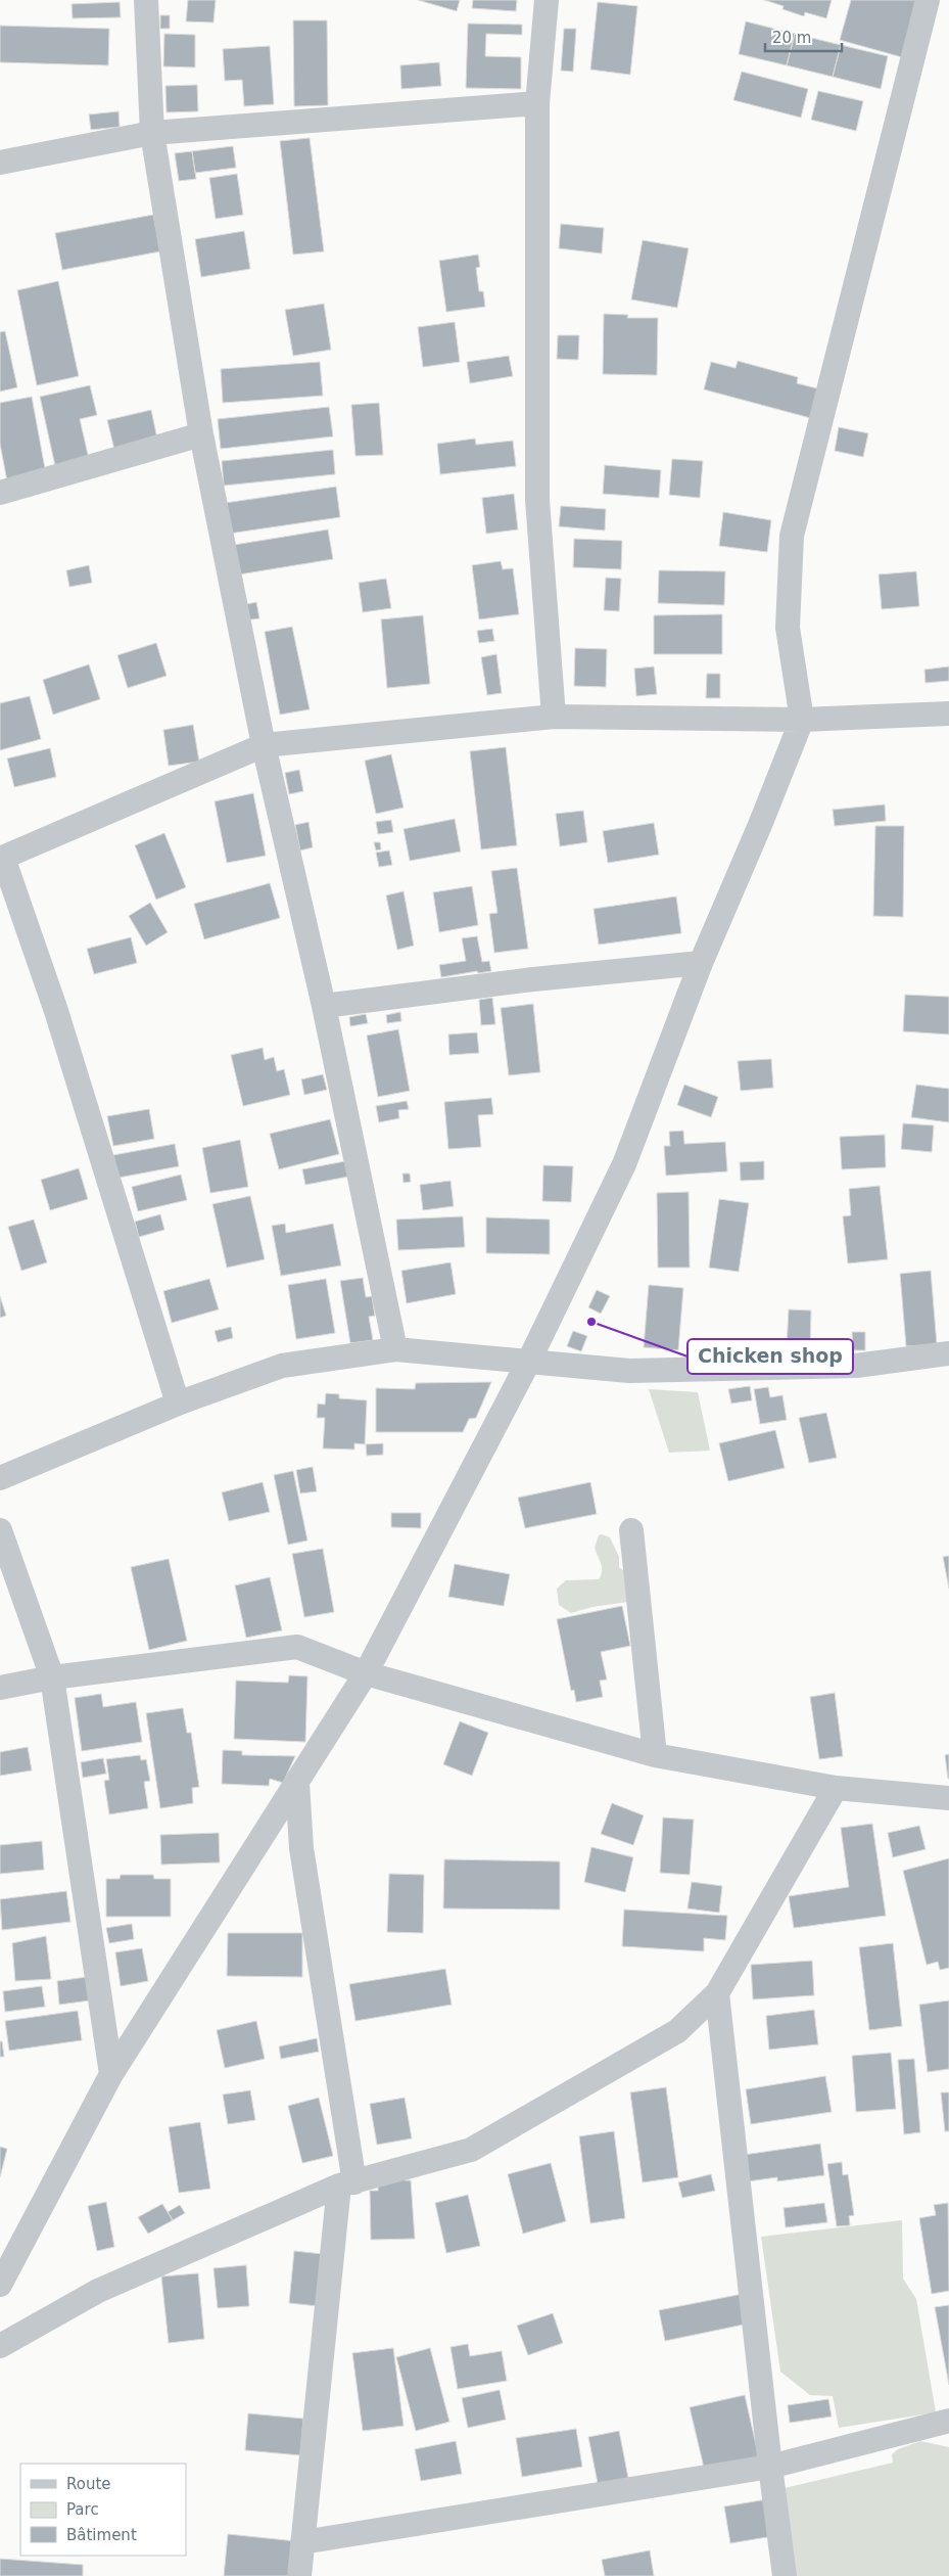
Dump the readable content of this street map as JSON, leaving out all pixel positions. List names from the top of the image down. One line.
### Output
{"places":["Chicken shop"],"legend":["Route","Parc","Bâtiment"],"scale_bar":"20 m"}
